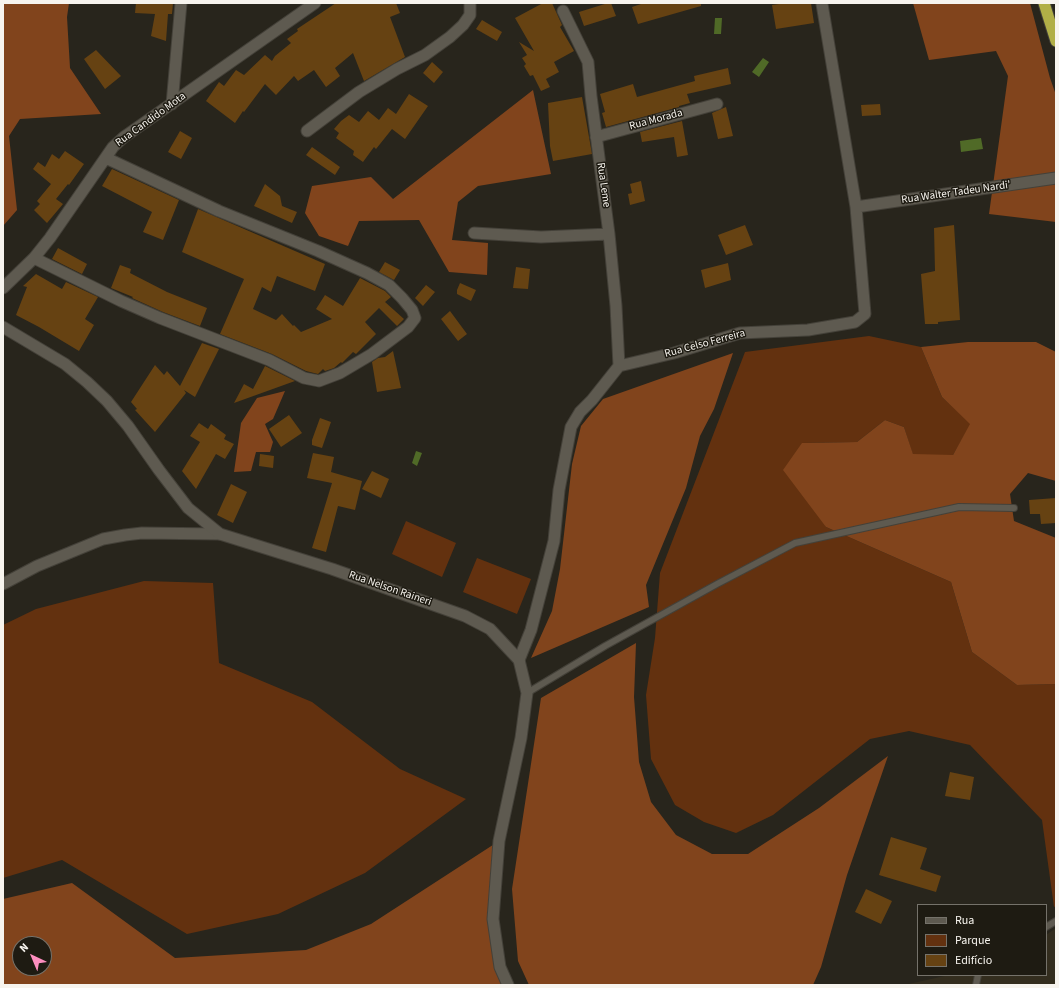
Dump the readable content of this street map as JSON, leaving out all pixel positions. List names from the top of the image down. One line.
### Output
{"streets":{"street":["Rua Candido Mota","Rua Morada","Rua Leme","Rua Walter Tadeu Nardi'","Rua Celso Ferreira","Rua Nelson Raineri"]},"crossings":[["Rua Morada","Rua Leme"],["Rua Leme","Rua Celso Ferreira"],["Rua Walter Tadeu Nardi'","Rua Celso Ferreira"]],"legend":["Rua","Parque","Edifício"],"north":"top left"}
